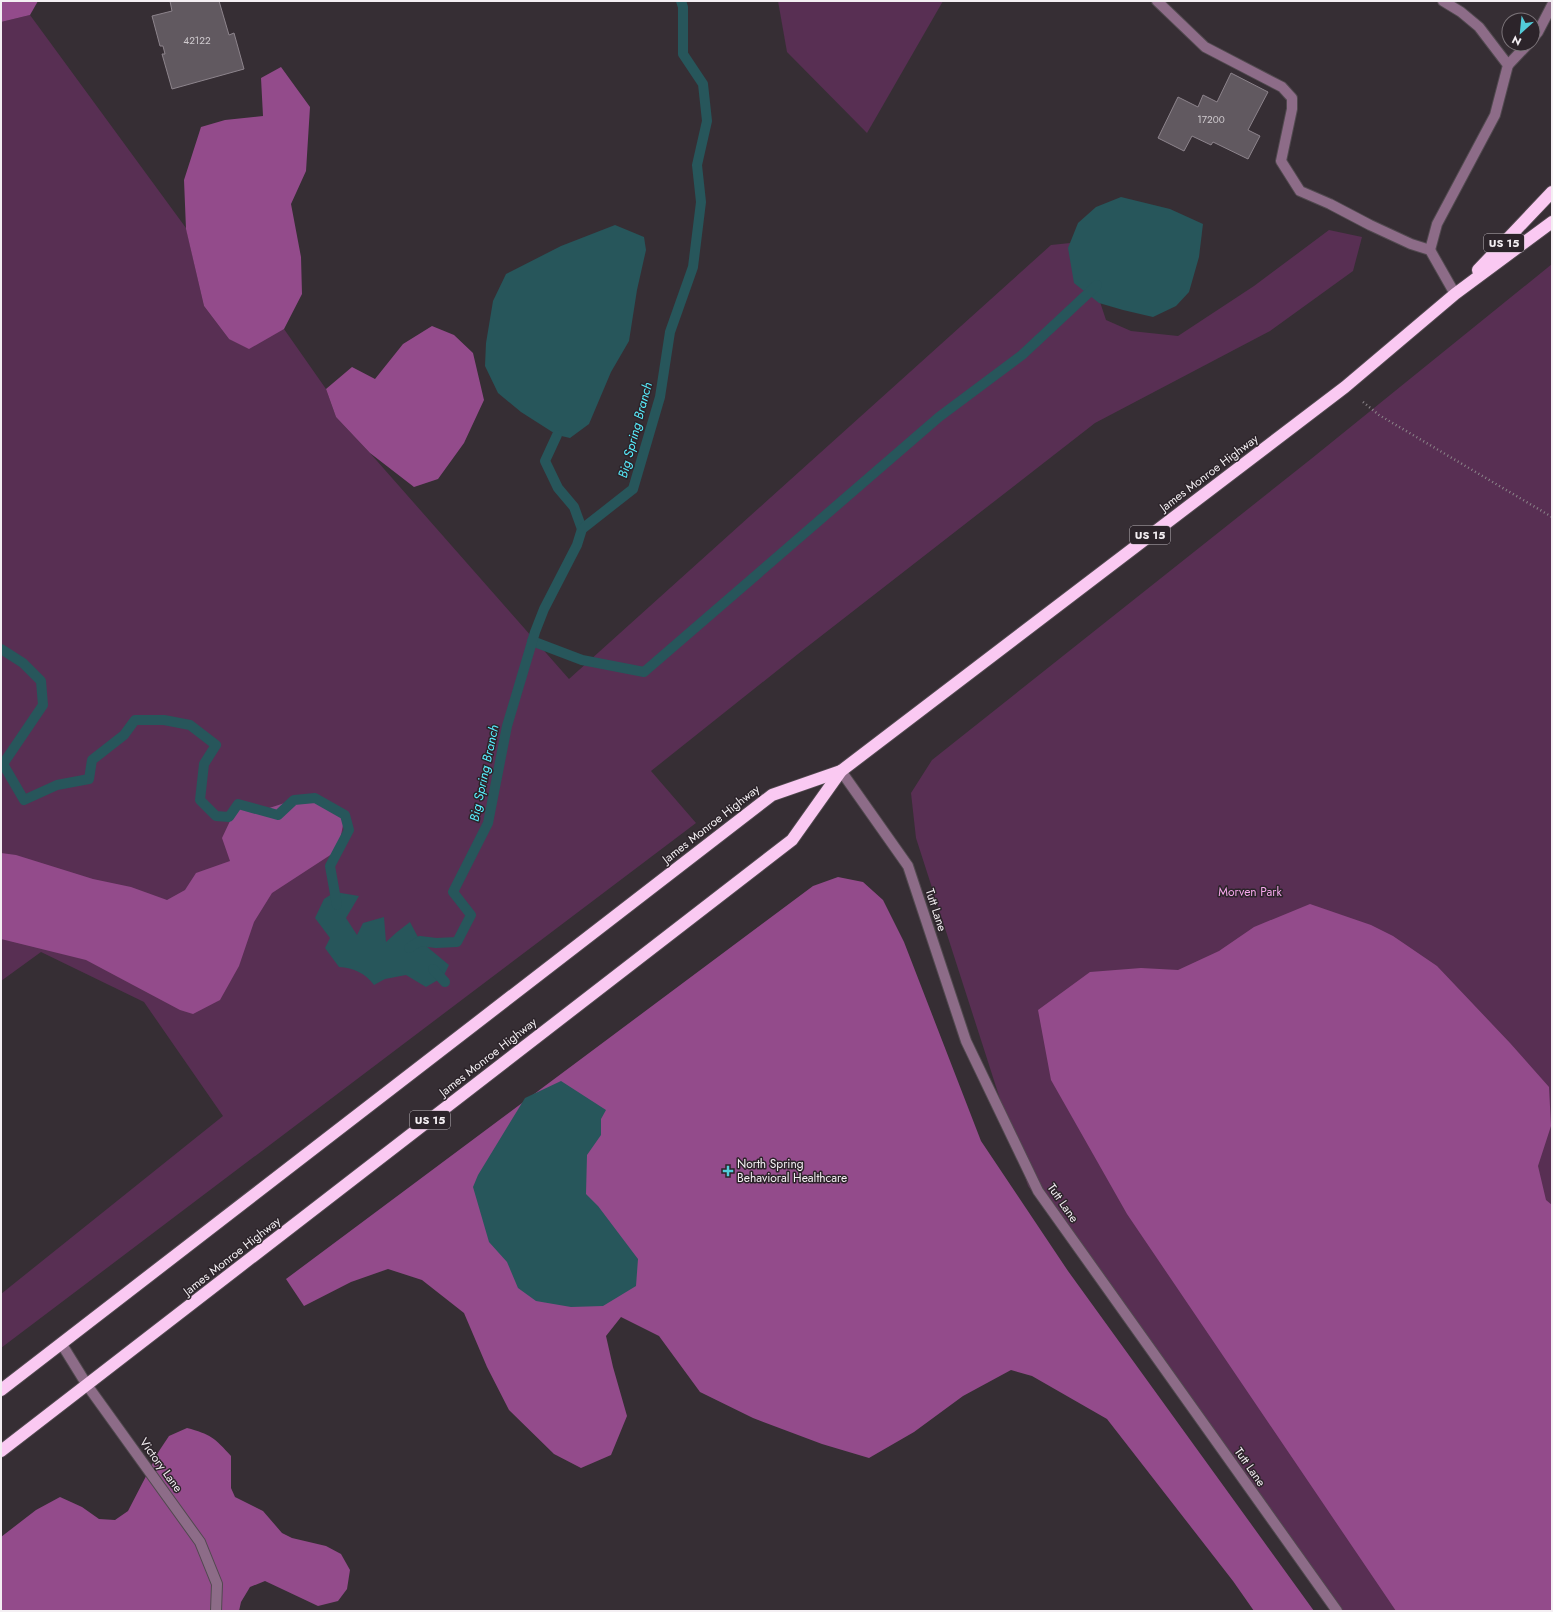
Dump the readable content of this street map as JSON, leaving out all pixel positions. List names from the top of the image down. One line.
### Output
{"streets":{"highway":["US 15","James Monroe Highway"],"street":["Tutt Lane","Victory Lane"]},"crossings":[["James Monroe Highway","Tutt Lane"],["James Monroe Highway","Victory Lane"]],"water":["Big Spring Branch"],"parks":["Morven Park"],"places":{"health":["North Spring Behavioral Healthcare"]},"house_numbers":["42122","17200"],"north":"bottom left"}
